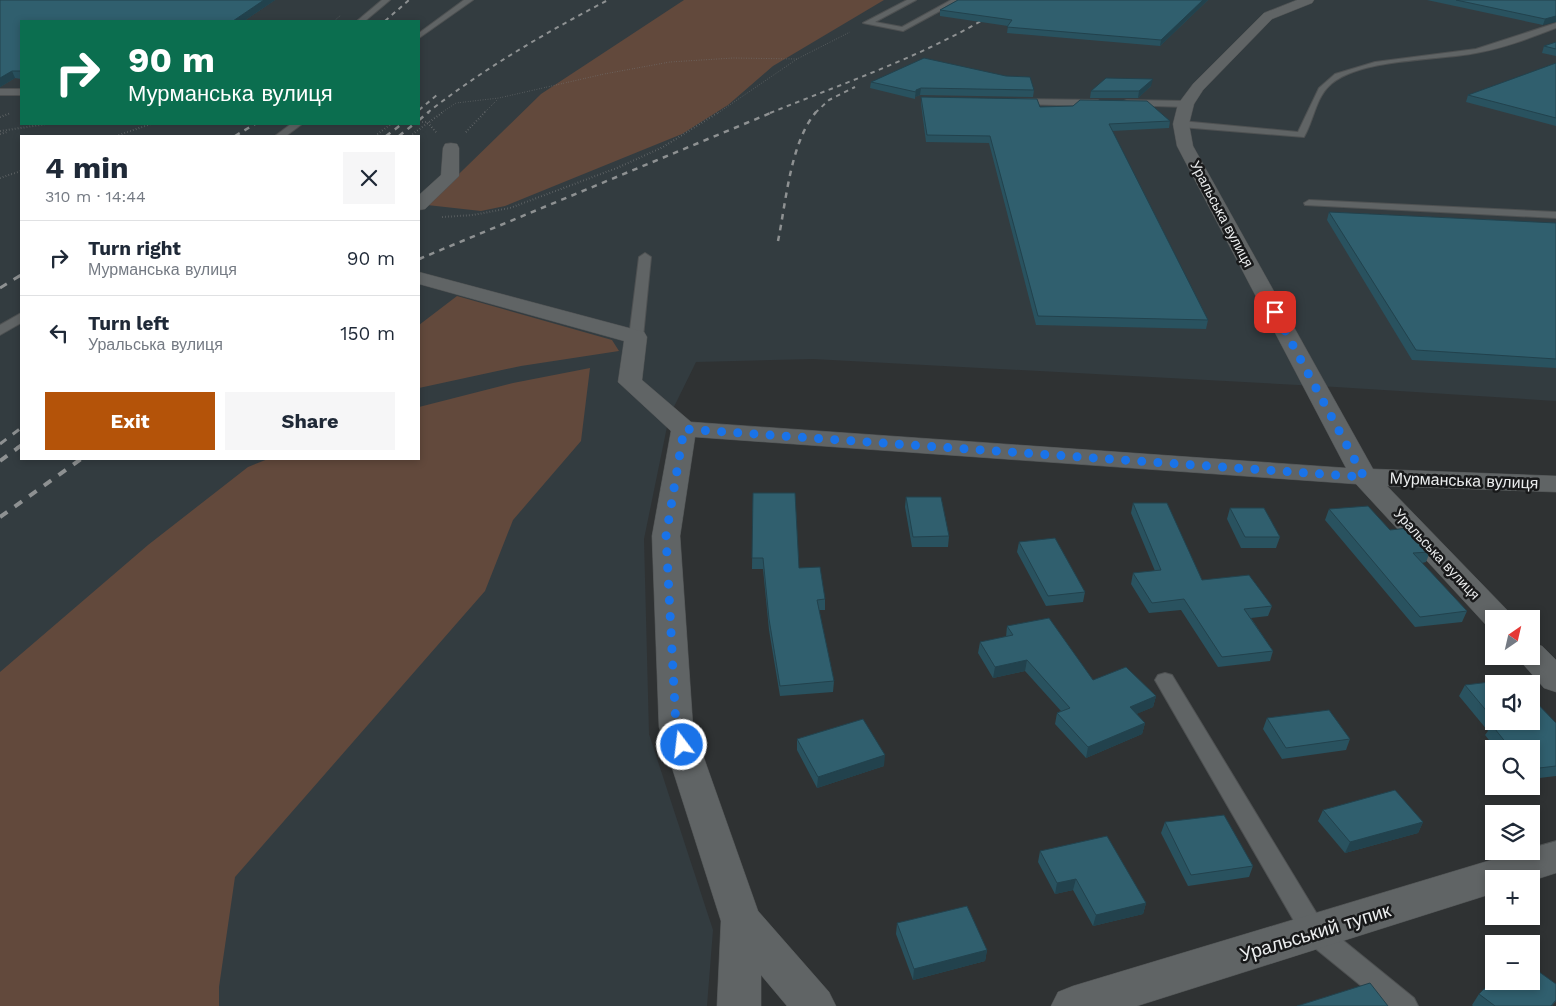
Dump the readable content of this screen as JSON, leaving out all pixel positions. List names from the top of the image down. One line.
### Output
{"streets":{"street":["Уральська вулиця","Мурманська вулиця","Уральський тупик"]},"crossings":[["Уральська вулиця","Мурманська вулиця"]],"north":"top right","page":{"turn":["90 m","Мурманська вулиця"],"heading":["4 min","310 m · 14:44"],"list":[{"name":"Turn right","note":"Мурманська вулиця","value":"90 m"},{"name":"Turn left","note":"Уральська вулиця","value":"150 m"}],"buttons":["Exit","Share"],"map_buttons":["+","−"]}}
